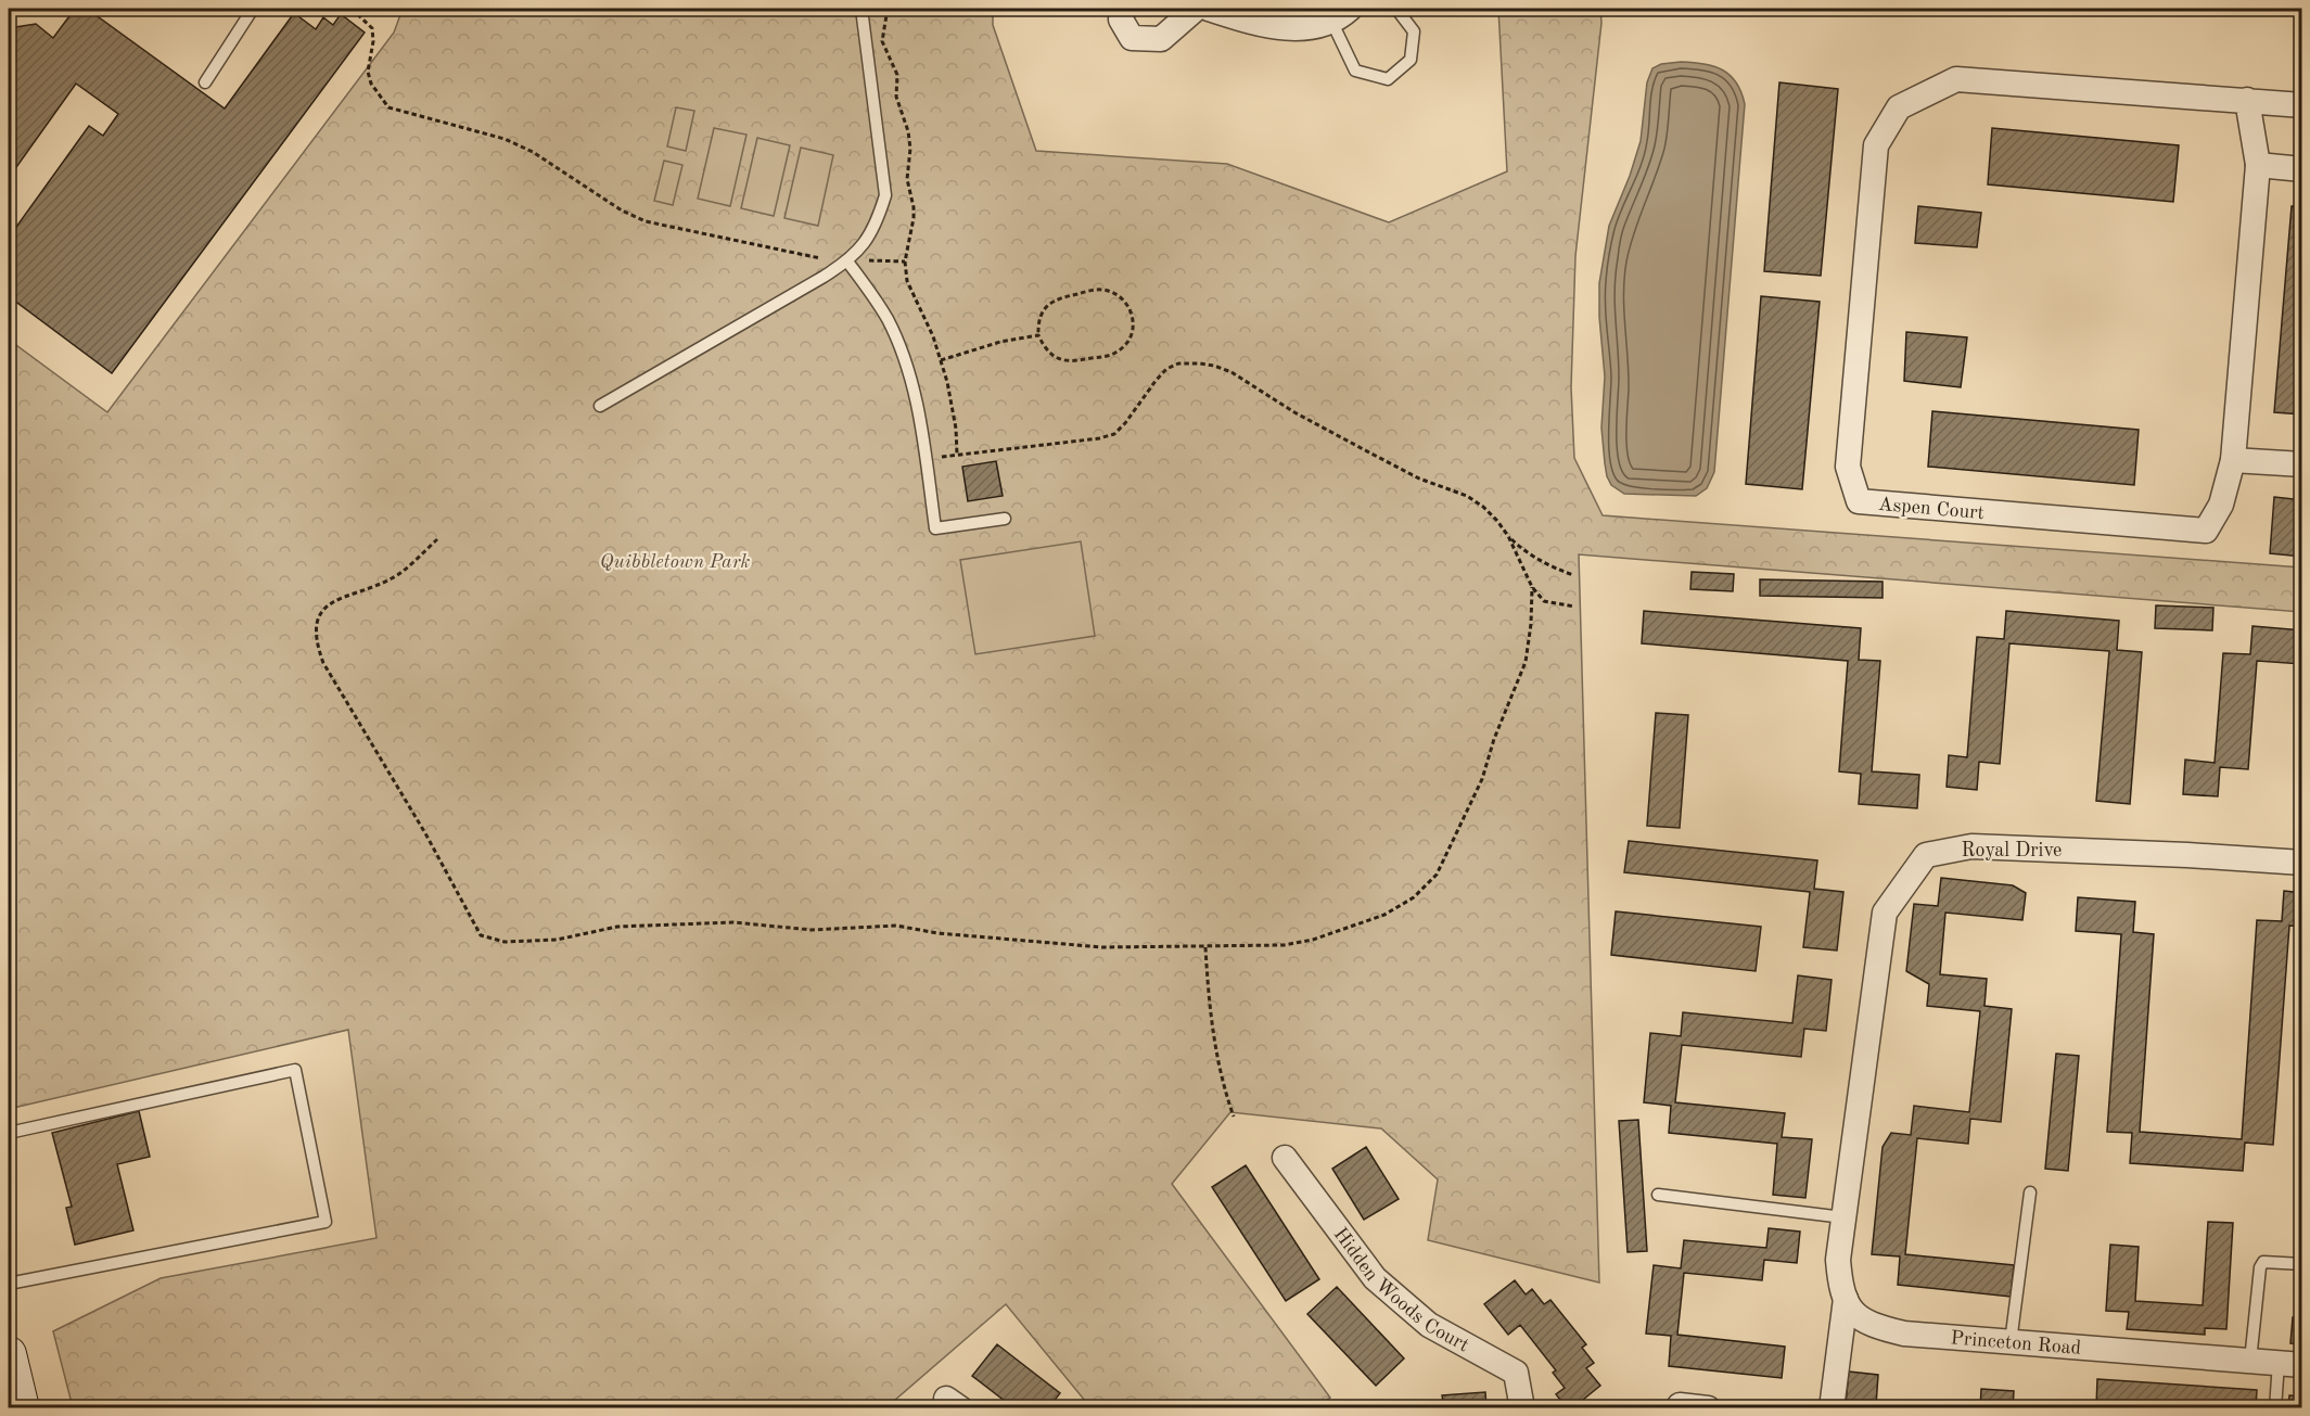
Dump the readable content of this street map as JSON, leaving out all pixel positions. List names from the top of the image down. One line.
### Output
{"streets":{"street":["Aspen Court","Royal Drive","Hidden Woods Court","Princeton Road"]},"crossings":[["Royal Drive","Princeton Road"]],"parks":["Quibbletown Park"]}
